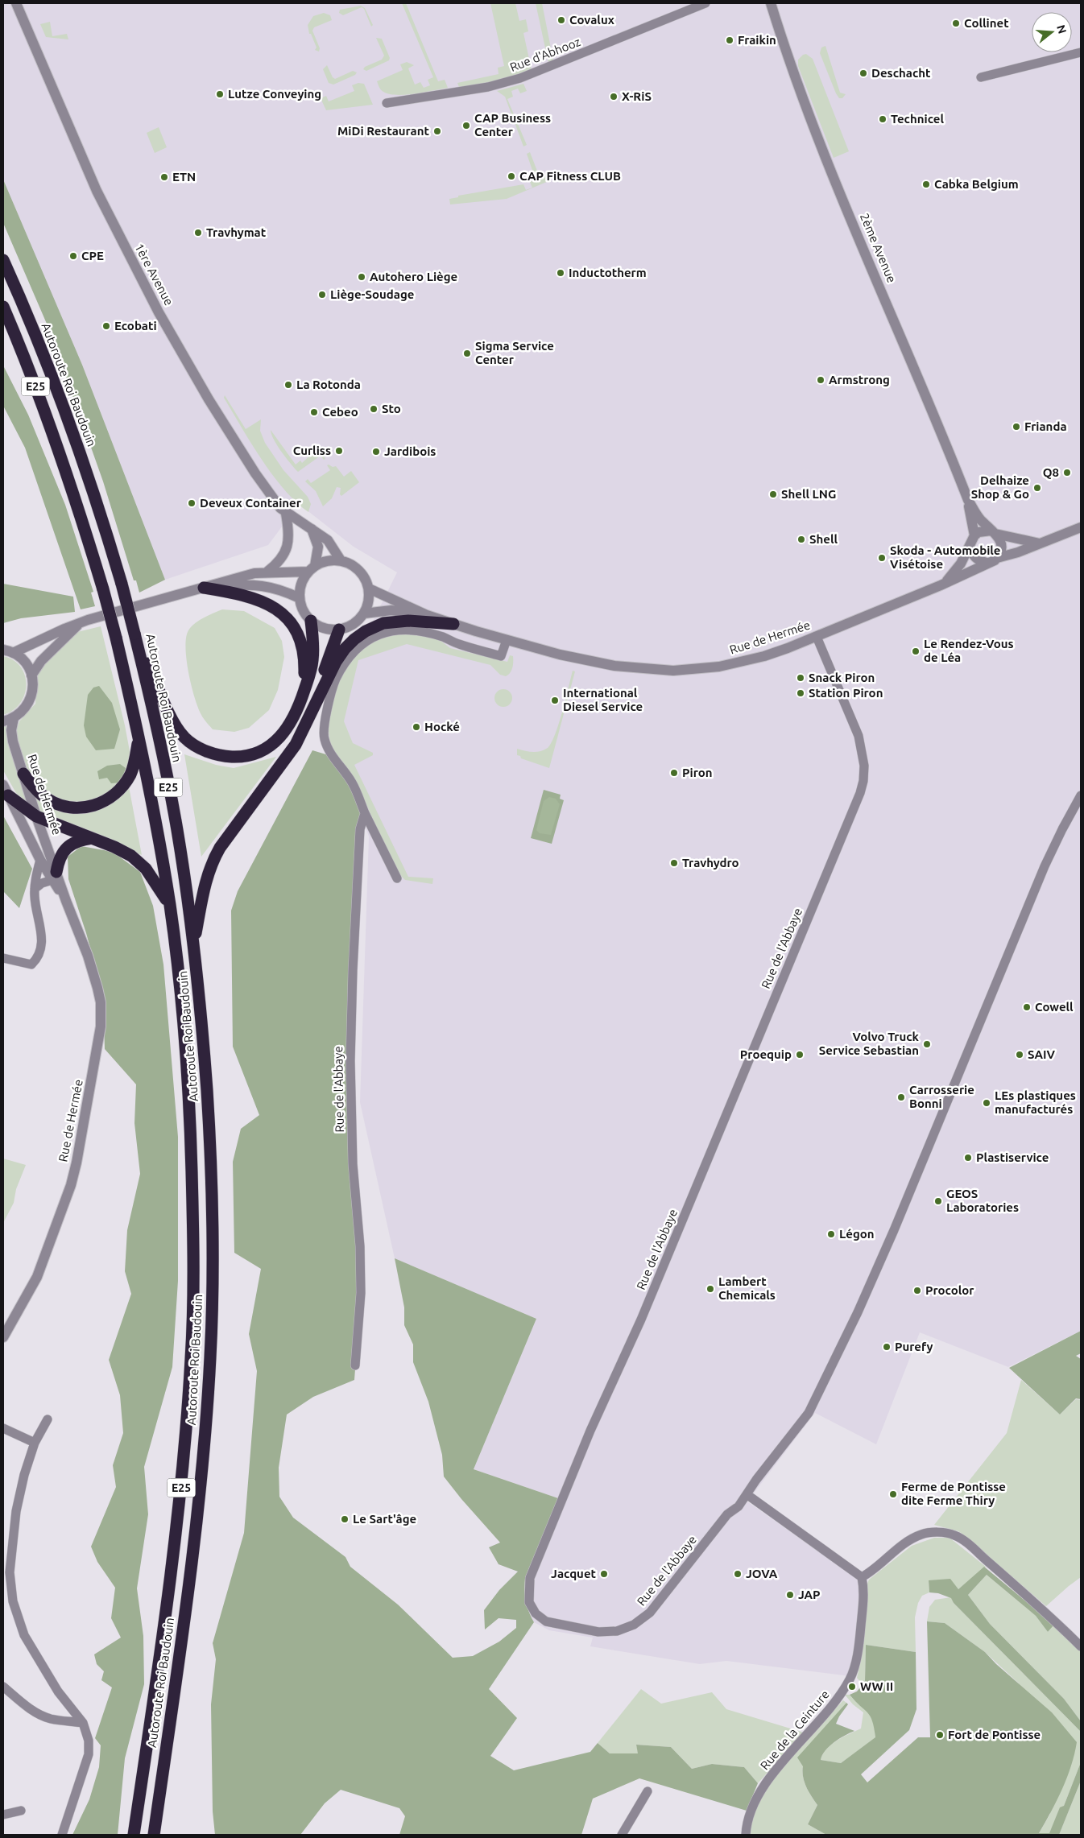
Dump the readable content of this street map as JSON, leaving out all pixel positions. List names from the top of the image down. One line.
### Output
{"streets":{"highway":["Autoroute Roi Baudouin","E25"],"street":["Rue d'Abhooz","2ème Avenue","1ère Avenue","Rue de Hermée","Rue de l'Abbaye","Rue de la Ceinture"]},"crossings":[["2ème Avenue","Rue de Hermée"],["1ère Avenue","Rue de Hermée"],["Rue de Hermée","Rue de l'Abbaye"]],"places":["Covalux","Collinet","Fraikin","Deschacht","Lutze Conveying","X-RiS","Technicel","CAP Business Center","MiDi Restaurant","CAP Fitness CLUB","ETN","Cabka Belgium","Travhymat","CPE","Inductotherm","Autohero Liège","Liège-Soudage","Ecobati","Sigma Service Center","Armstrong","La Rotonda","Sto","Cebeo","Frianda","Curliss","Jardibois","Q8","Delhaize Shop & Go","Shell LNG","Deveux Container","Shell","Skoda - Automobile Visétoise","Le Rendez-Vous de Léa","Snack Piron","Station Piron","International Diesel Service","Hocké","Piron","Travhydro","Cowell","Volvo Truck Service Sebastian","Proequip","SAIV","Carrosserie Bonni","LEs plastiques manufacturés","Plastiservice","GEOS Laboratories","Légon","Lambert Chemicals","Procolor","Purefy","Ferme de Pontisse dite Ferme Thiry","Le Sart'âge","Jacquet","JOVA","JAP","WW II","Fort de Pontisse"],"north":"right"}
